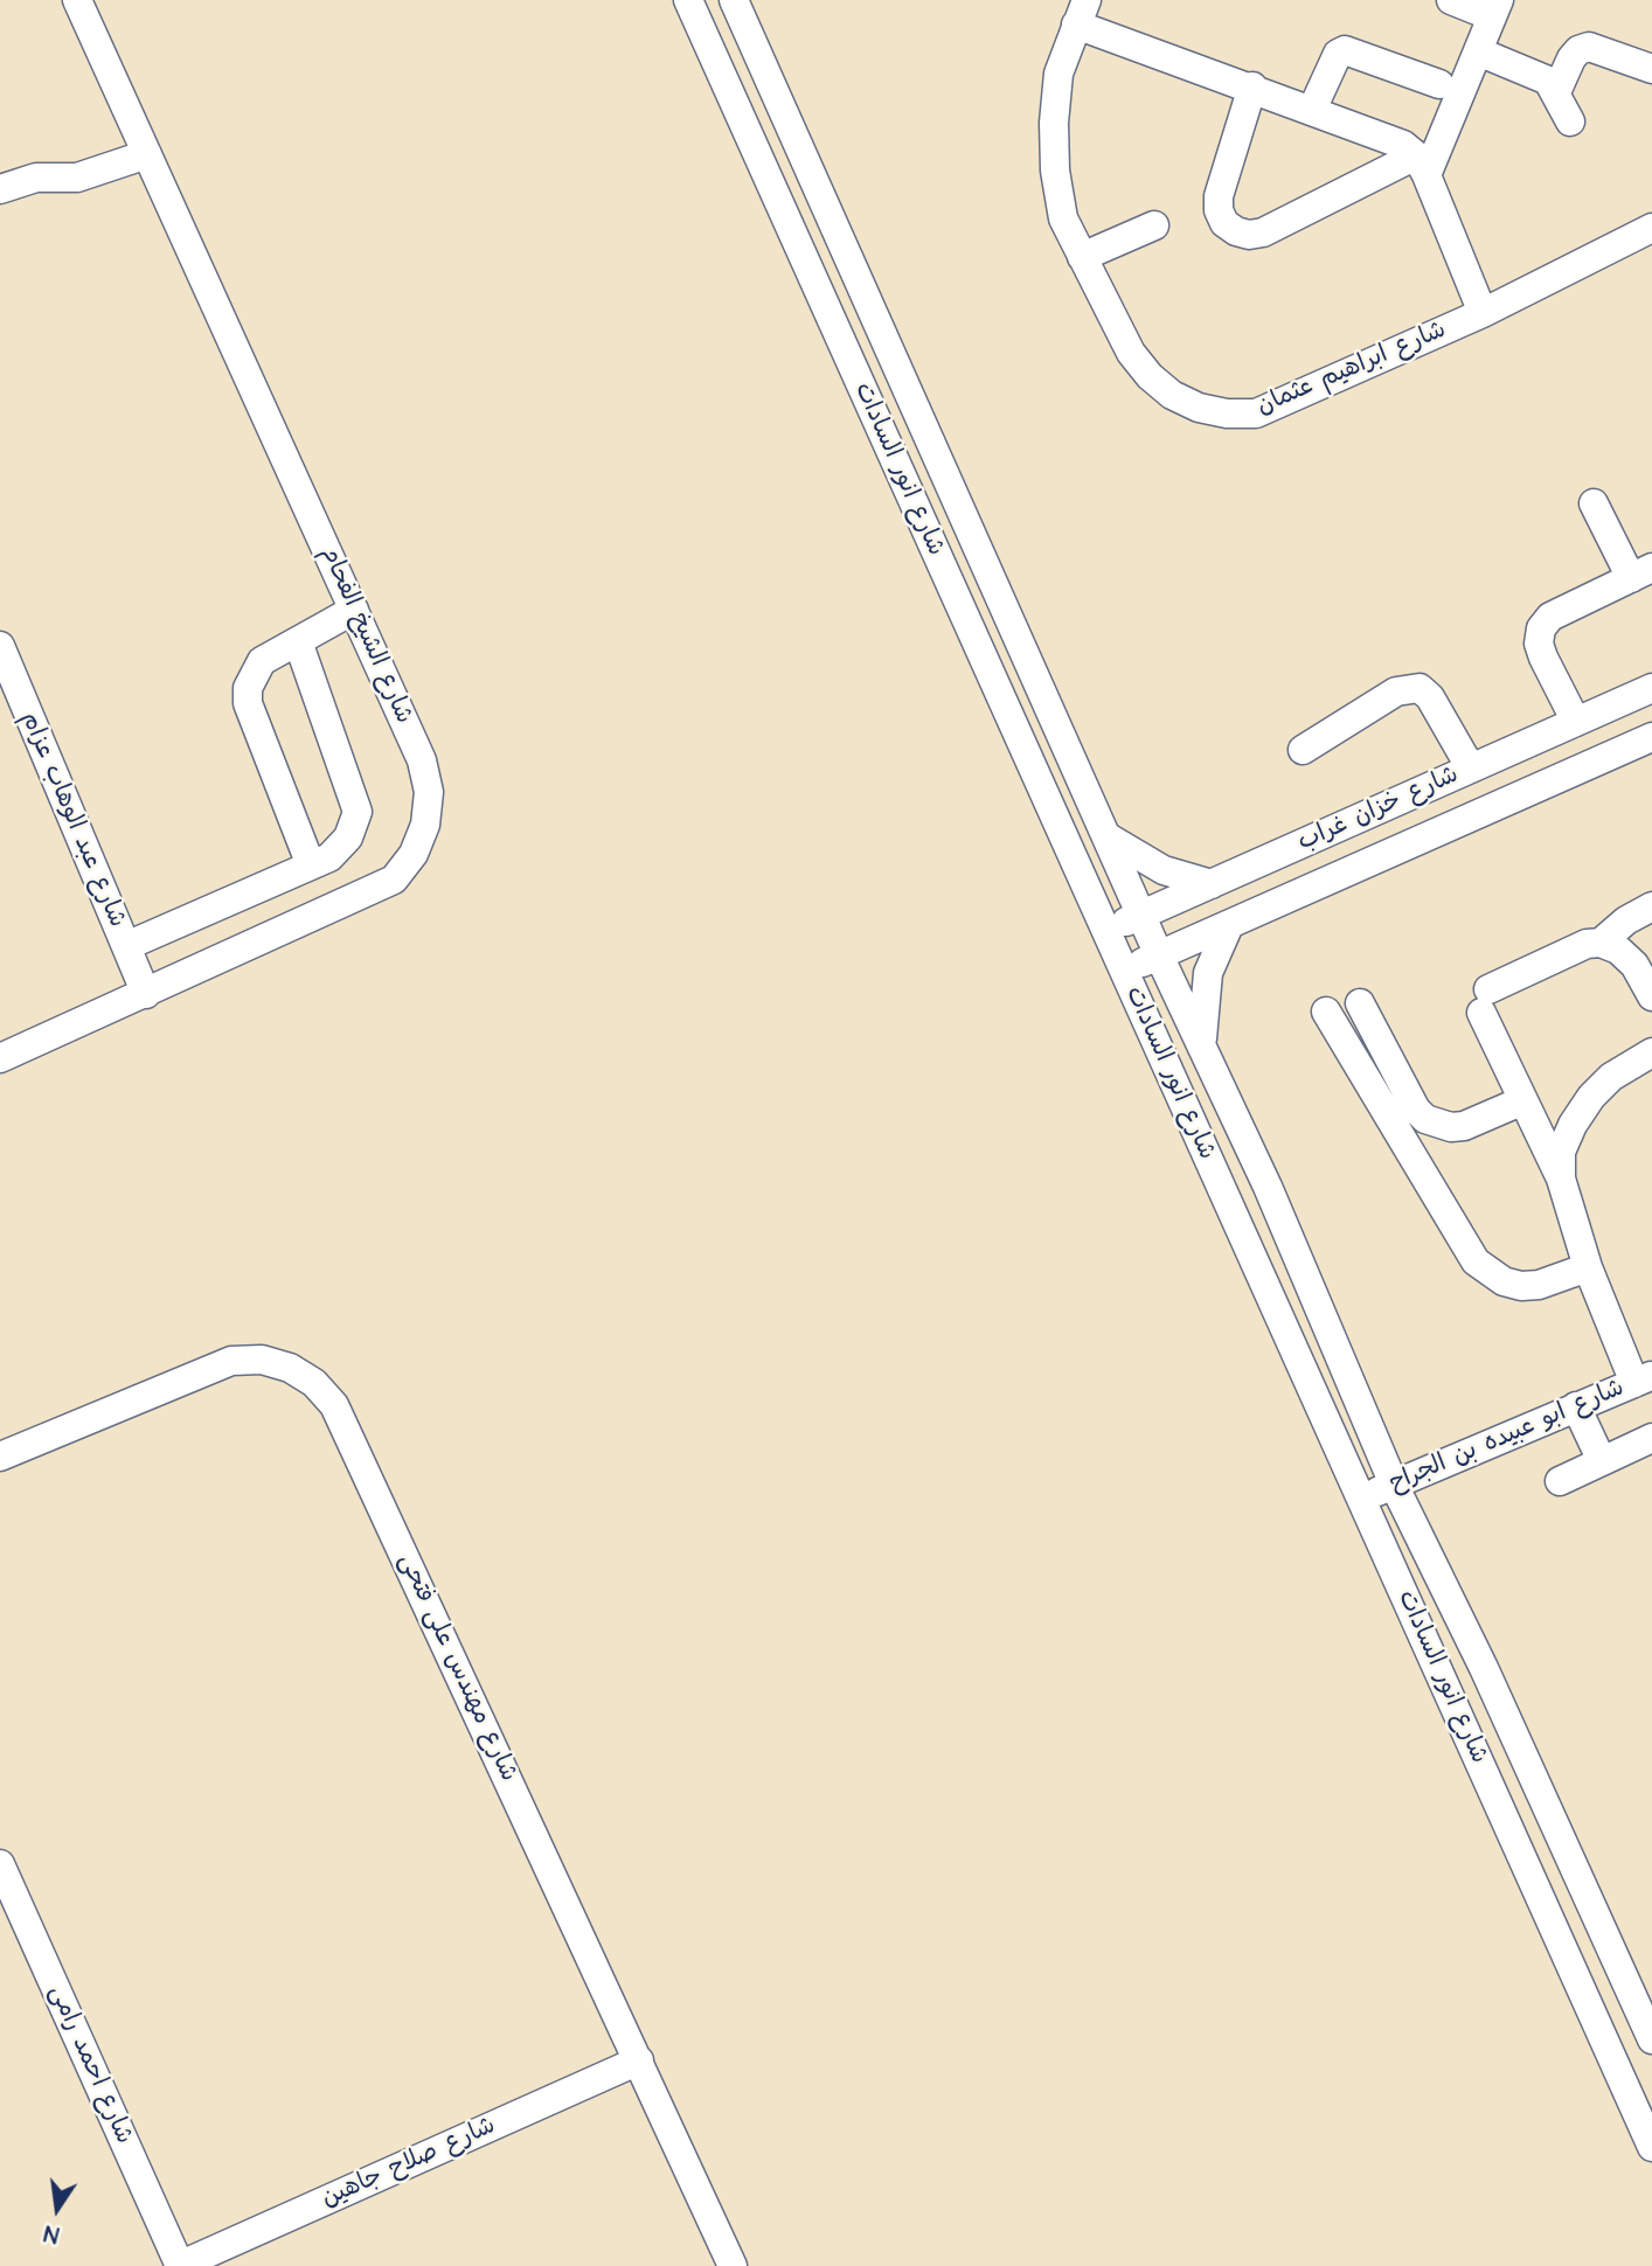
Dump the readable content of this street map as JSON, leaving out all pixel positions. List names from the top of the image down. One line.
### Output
{"streets":{"street":["شارع ابراهيم عثمان","شارع انور السادات","شارع الشيخ الفحام","شارع خزان غراب","شارع عبد الوهاب عزام","شارع ابو عبيده بن الجراح","شارع مهندس على فتحى","شارع احمد رامى","شارع صلاح جاهين"]},"crossings":[["شارع انور السادات","شارع خزان غراب"],["شارع انور السادات","شارع ابو عبيده بن الجراح"],["شارع الشيخ الفحام","شارع عبد الوهاب عزام"],["شارع مهندس على فتحى","شارع صلاح جاهين"],["شارع احمد رامى","شارع صلاح جاهين"]],"north":"bottom"}
